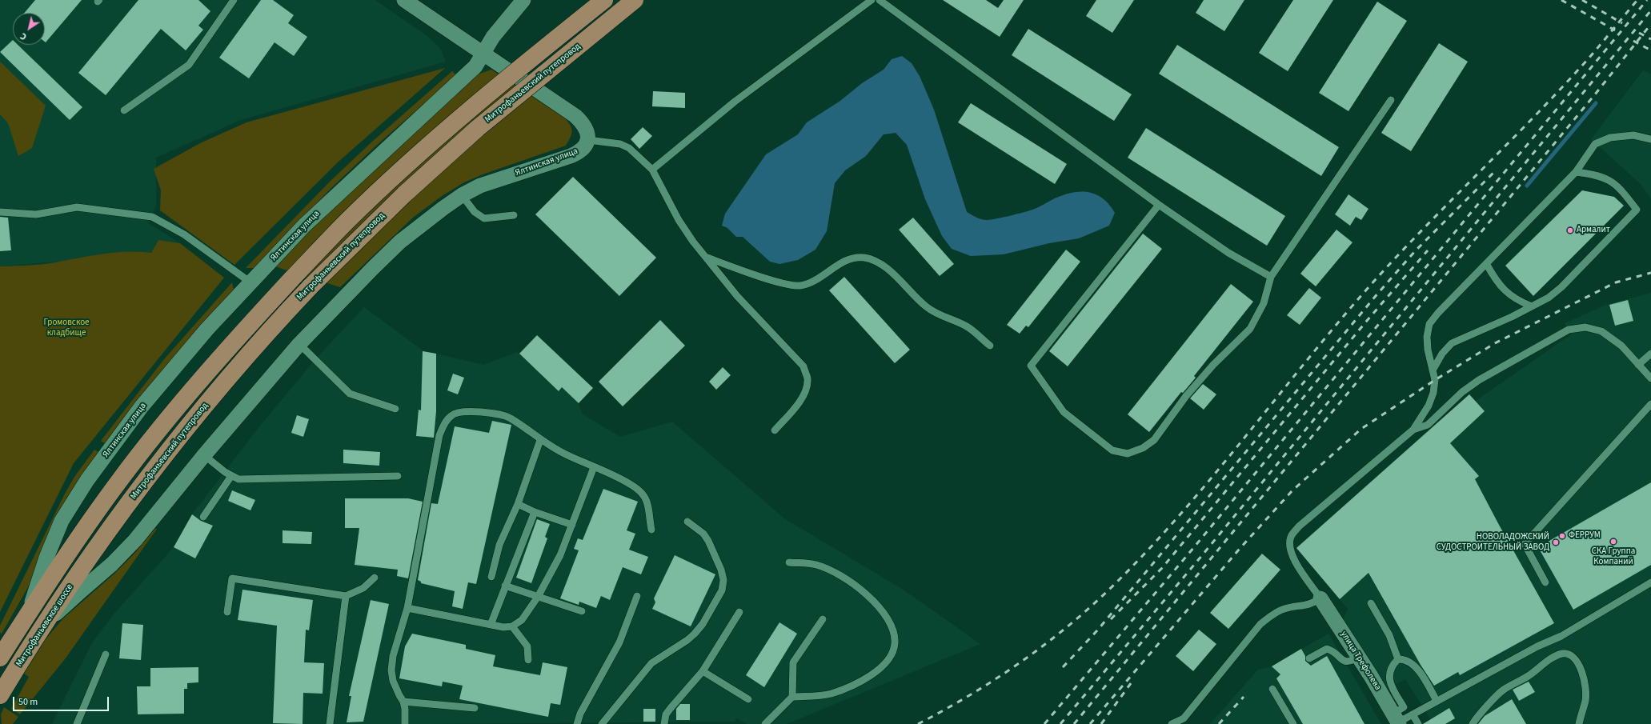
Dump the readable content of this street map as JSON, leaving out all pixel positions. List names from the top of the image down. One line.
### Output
{"streets":{"main road":["Митрофаньевский путепровод","Митрофаньевское шоссе"],"street":["Ялтинская улица","улица Трефолева"]},"crossings":[["Митрофаньевский путепровод","Митрофаньевское шоссе"],["Ялтинская улица","Митрофаньевское шоссе"]],"parks":["Громовское кладбище"],"places":["Армалит","ФЕРРУМ","СКА Группа Компаний","НОВОЛАДОЖСКИЙ СУДОСТРОИТЕЛЬНЫЙ ЗАВОД"],"scale_bar":"50 m","north":"bottom left"}
